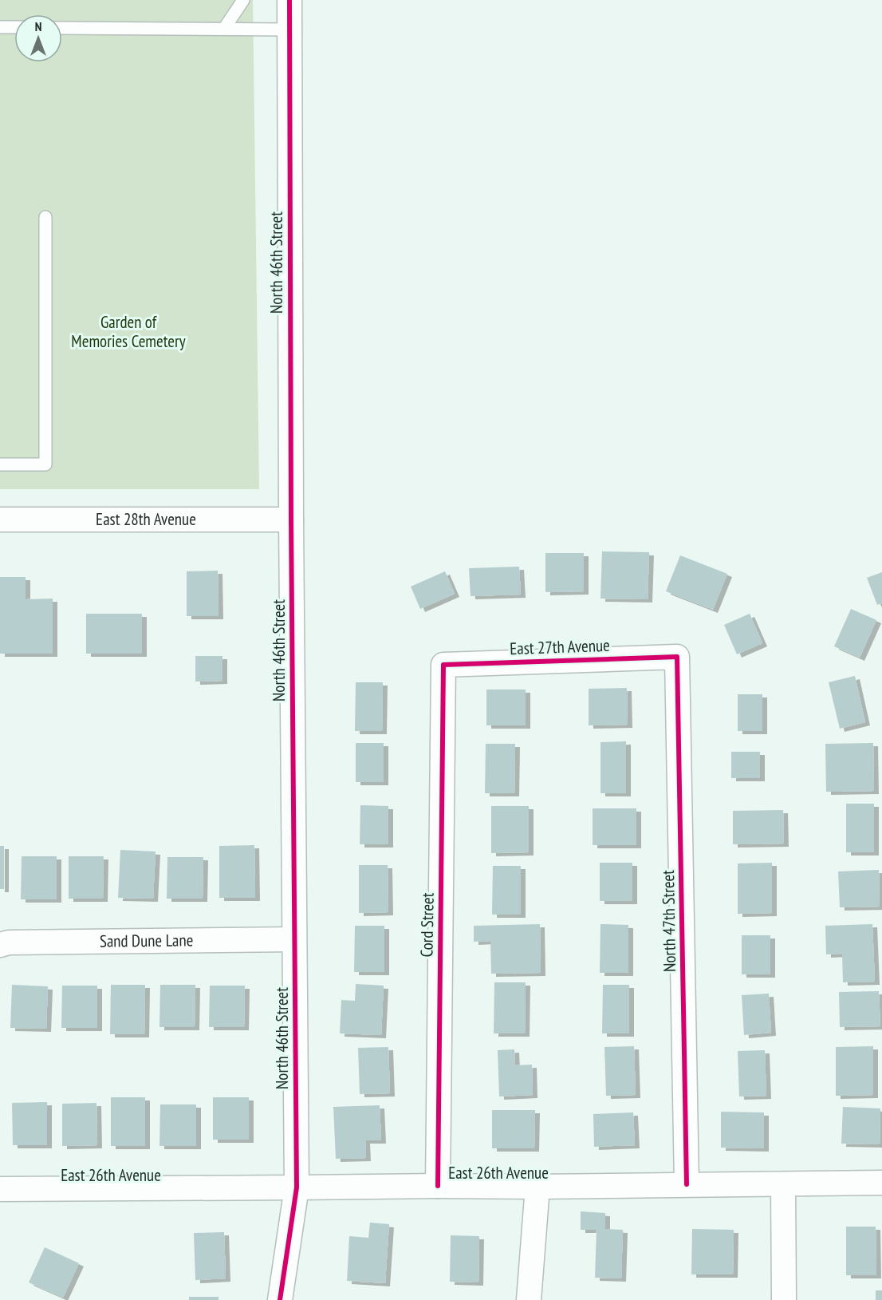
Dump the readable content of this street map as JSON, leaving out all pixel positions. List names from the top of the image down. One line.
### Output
{"streets":{"street":["North 46th Street","East 28th Avenue","East 27th Avenue","North 47th Street","Cord Street","Sand Dune Lane","East 26th Avenue"]},"crossings":[["North 46th Street","East 28th Avenue"],["North 46th Street","Sand Dune Lane"],["North 46th Street","East 26th Avenue"],["East 27th Avenue","North 47th Street"],["East 27th Avenue","Cord Street"],["North 47th Street","East 26th Avenue"],["Cord Street","East 26th Avenue"]],"parks":["Garden of Memories Cemetery"],"north":"top"}
